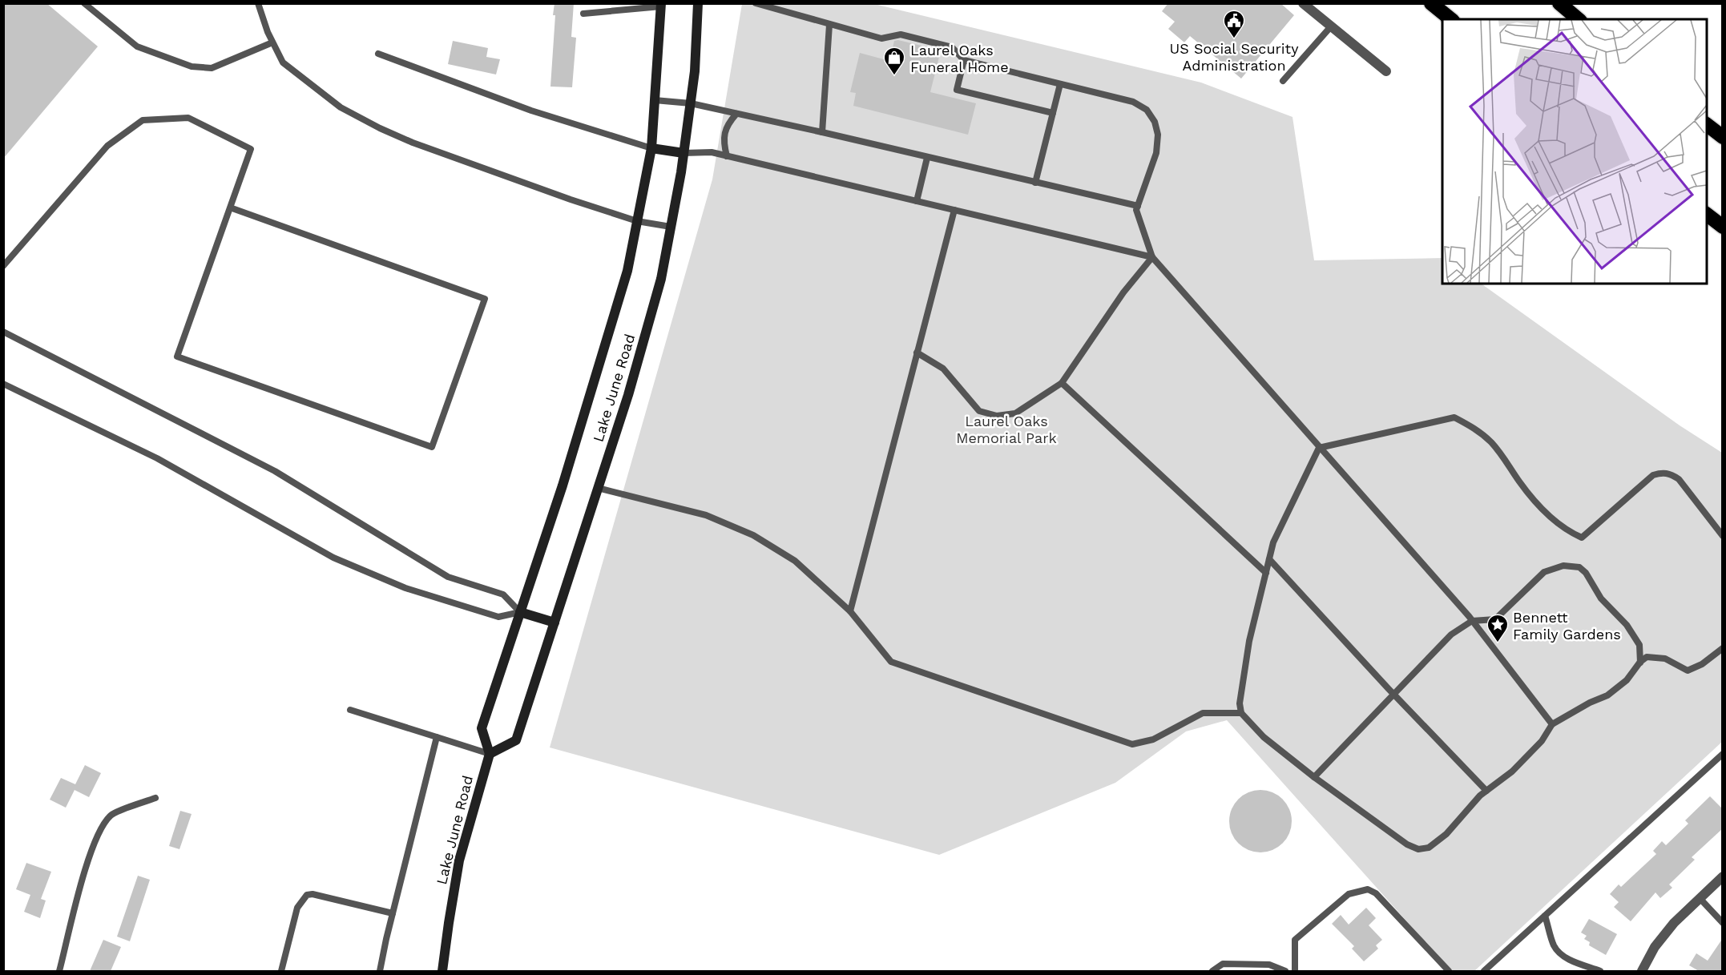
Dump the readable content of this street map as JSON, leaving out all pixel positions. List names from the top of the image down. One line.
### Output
{"streets":{"main road":["Lake June Road"]},"parks":["Laurel Oaks Memorial Park"],"places":{"public building":["US Social Security Administration"],"shop":["Laurel Oaks Funeral Home"],"place":["Bennett Family Gardens"]}}
